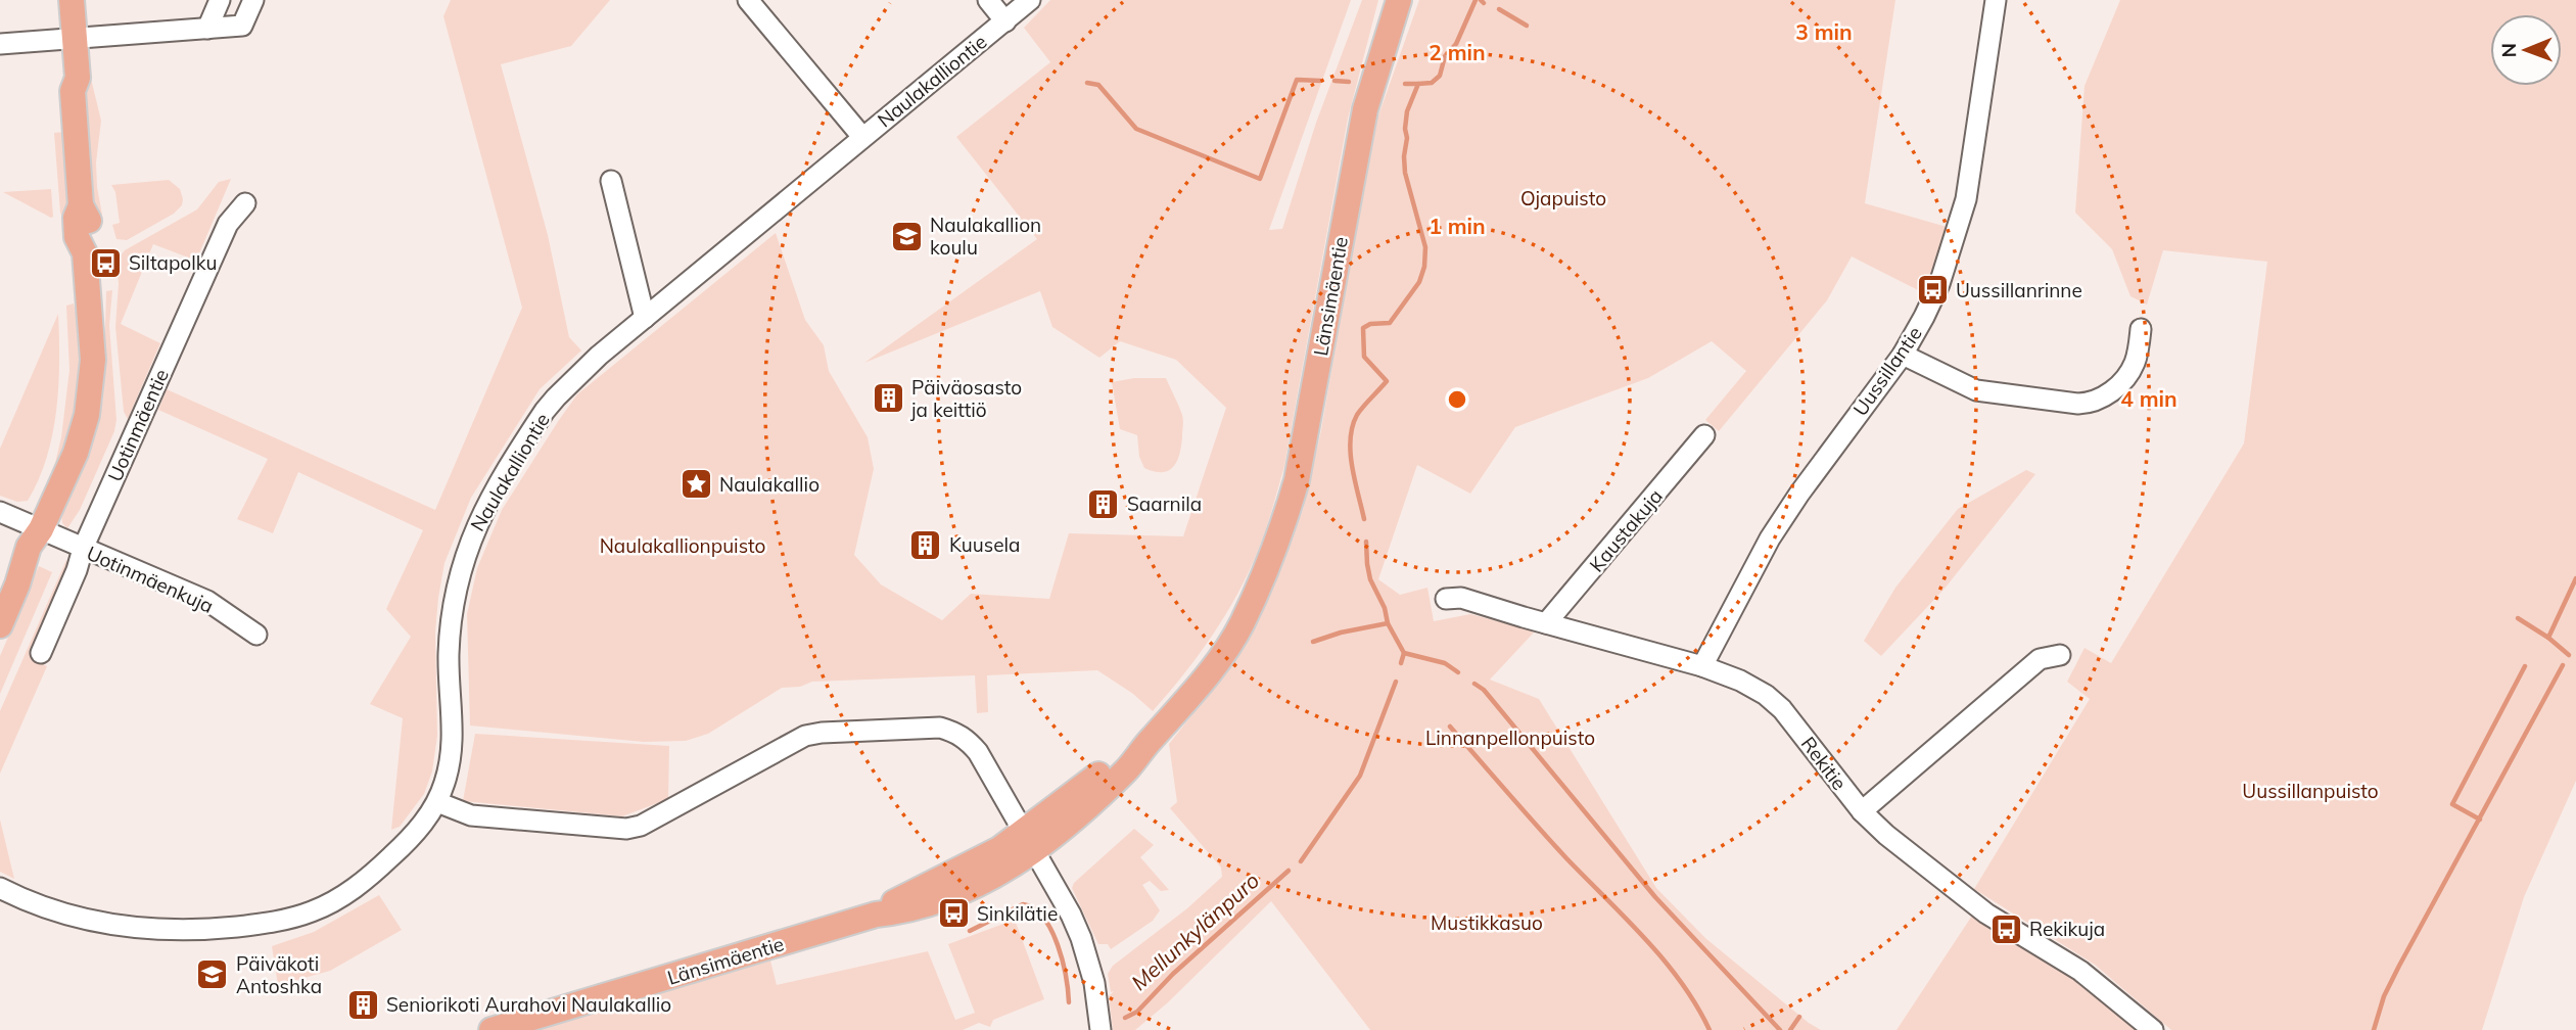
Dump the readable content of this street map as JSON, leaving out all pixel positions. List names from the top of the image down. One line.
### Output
{"streets":{"main road":["Länsimäentie"],"street":["Naulakalliontie","Uussillantie","Uotinmäentie","Kaustakuja","Uotinmäenkuja","Rekitie"]},"crossings":[["Uussillantie","Rekitie"],["Uotinmäentie","Uotinmäenkuja"],["Kaustakuja","Rekitie"]],"water":["Mellunkylänpuro"],"parks":["Ojapuisto","Naulakallionpuisto","Linnanpellonpuisto","Uussillanpuisto","Mustikkasuo"],"places":{"school or university":["Naulakallion koulu","Päiväkoti Antoshka"],"bus stop":["Siltapolku","Uussillanrinne","Sinkilätie","Rekikuja"],"building":["Päiväosasto ja keittiö","Saarnila","Kuusela","Seniorikoti Aurahovi Naulakallio"],"place":["Naulakallio"]},"north":"left","rings":["3 min","2 min","1 min","4 min"]}
